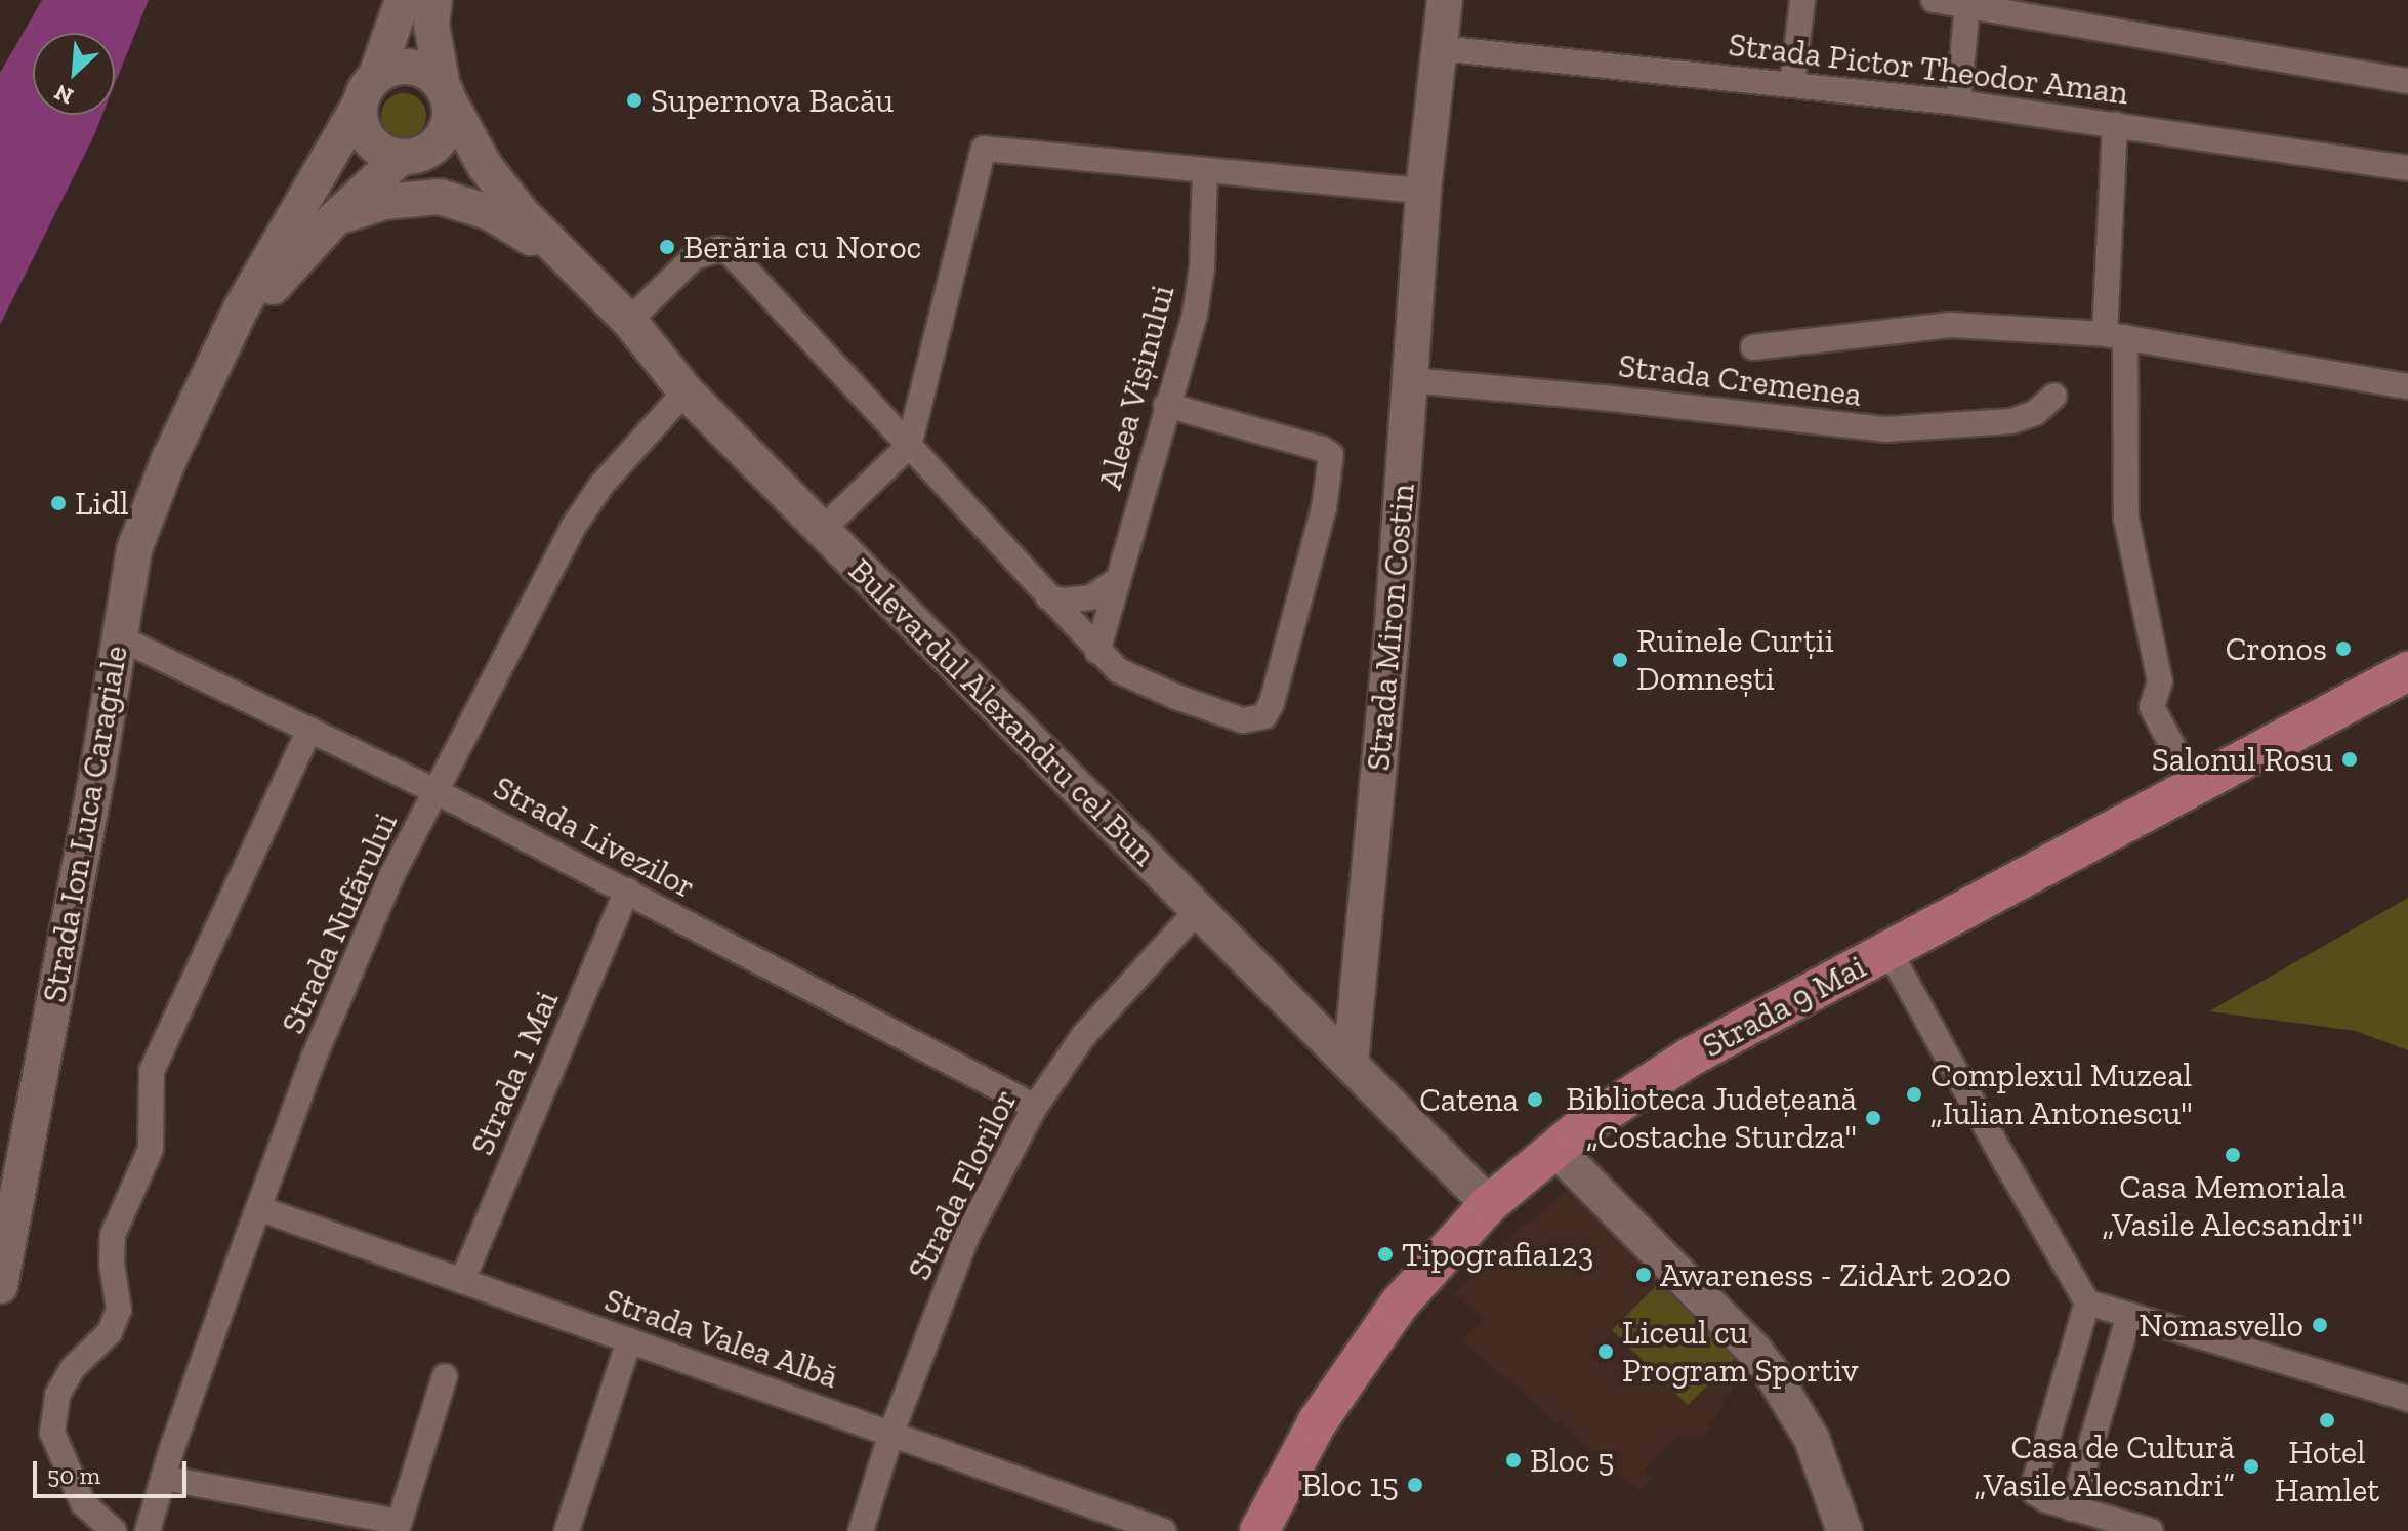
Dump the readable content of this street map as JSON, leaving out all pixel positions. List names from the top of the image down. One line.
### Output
{"streets":{"main road":["Strada Miron Costin","Bulevardul Alexandru cel Bun","Strada Ion Luca Caragiale","Strada 9 Mai"],"street":["Strada Pictor Theodor Aman","Strada Cremenea","Aleea Vișinului","Strada Livezilor","Strada Nufărului","Strada 1 Mai","Strada Florilor","Strada Valea Albă"]},"crossings":[["Strada Pictor Theodor Aman","Strada Miron Costin"],["Strada Cremenea","Strada Miron Costin"],["Strada Miron Costin","Bulevardul Alexandru cel Bun"],["Bulevardul Alexandru cel Bun","Strada Ion Luca Caragiale"],["Bulevardul Alexandru cel Bun","Strada Nufărului"],["Bulevardul Alexandru cel Bun","Strada 9 Mai"],["Bulevardul Alexandru cel Bun","Strada Florilor"],["Strada Ion Luca Caragiale","Strada Livezilor"],["Strada Livezilor","Strada Nufărului"],["Strada Livezilor","Strada 1 Mai"],["Strada Livezilor","Strada Florilor"],["Strada Nufărului","Strada Valea Albă"],["Strada 1 Mai","Strada Valea Albă"],["Strada Florilor","Strada Valea Albă"]],"places":["Supernova Bacău","Berăria cu Noroc","Lidl","Cronos","Ruinele Curții Domnești","Salonul Rosu","Complexul Muzeal „Iulian Antonescu\"","Catena","Biblioteca Județeană „Costache Sturdza\"","Casa Memoriala „Vasile Alecsandri\"","Tipografia123","Awareness - ZidArt 2020","Nomasvello","Liceul cu Program Sportiv","Hotel Hamlet","Bloc 5","Casa de Cultură „Vasile Alecsandri”","Bloc 15"],"scale_bar":"50 m","north":"bottom left"}
